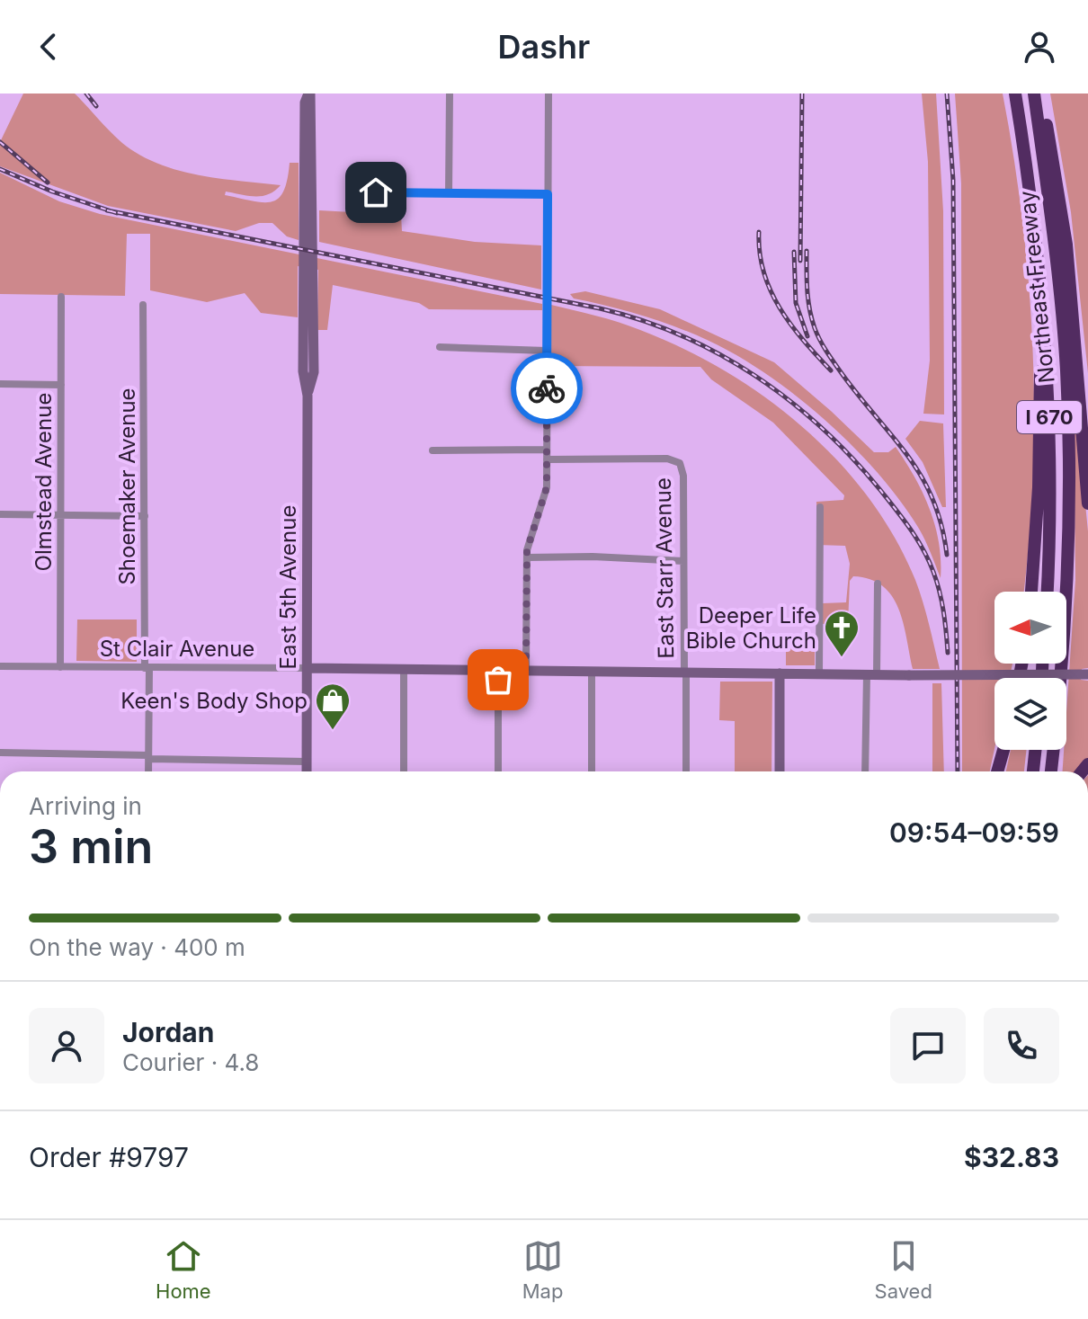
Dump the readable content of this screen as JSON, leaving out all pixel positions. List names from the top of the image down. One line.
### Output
{"streets":{"highway":["Northeast Freeway","I 670"],"street":["Olmstead Avenue","Shoemaker Avenue","East Starr Avenue","East 5th Avenue","St Clair Avenue"]},"crossings":[["Northeast Freeway","I 670"],["Olmstead Avenue","St Clair Avenue"],["Shoemaker Avenue","St Clair Avenue"],["East Starr Avenue","St Clair Avenue"],["East 5th Avenue","St Clair Avenue"]],"places":{"church":["Deeper Life Bible Church"],"shop":["Keen's Body Shop"]},"north":"left","page":{"header":"Dashr","heading":["3 min","Arriving in","09:54–09:59"],"panel":["Jordan","Courier · 4.8","Order #9797","$32.83"],"bar":"On the way · 400 m","tabs":["Home","Map","Saved"]}}
